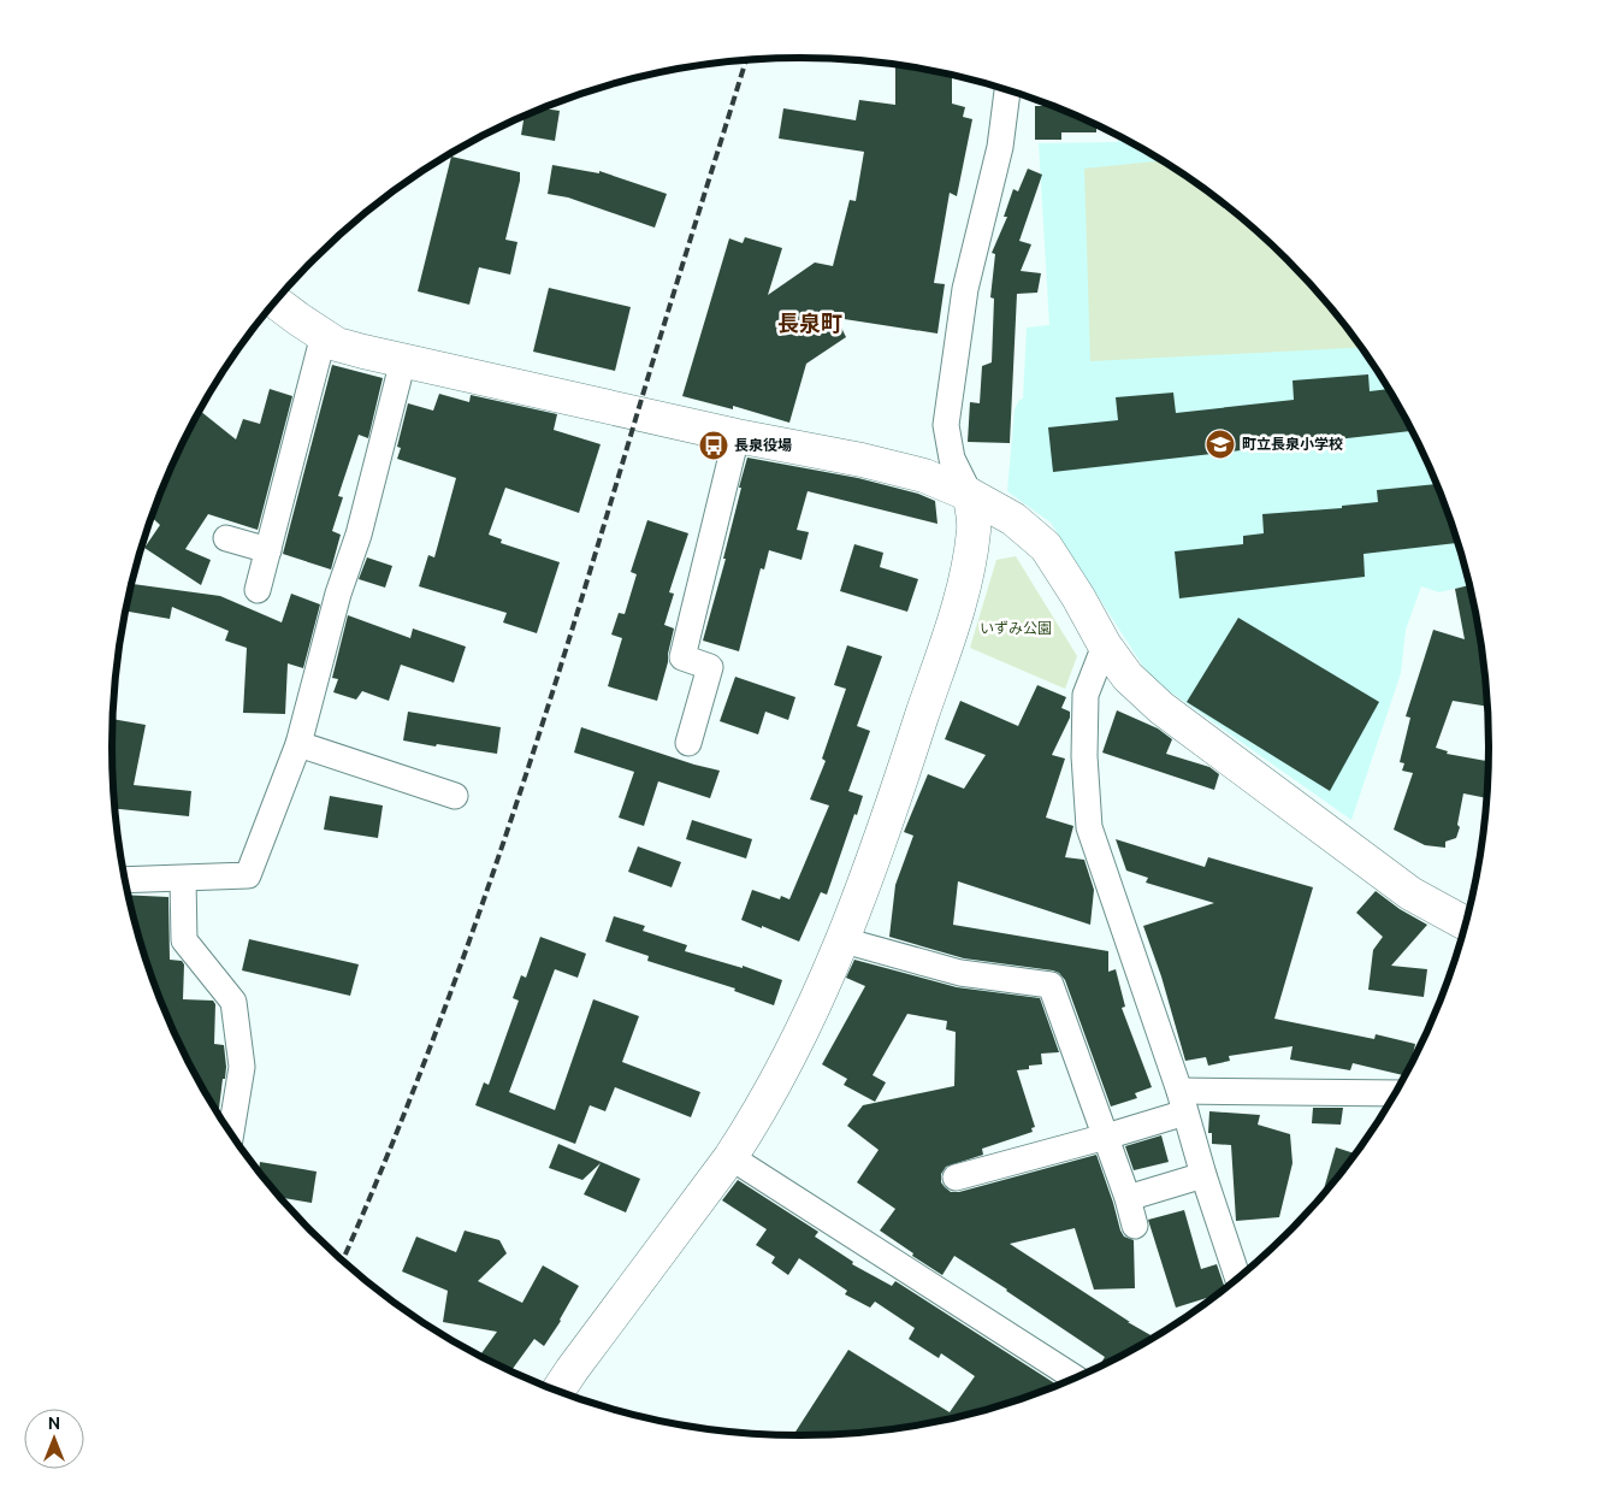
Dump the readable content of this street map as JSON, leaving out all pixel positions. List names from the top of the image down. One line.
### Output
{"districts":["長泉町"],"parks":["いずみ公園"],"places":{"school or university":["町立長泉小学校"],"bus stop":["長泉役場"]},"north":"top"}
